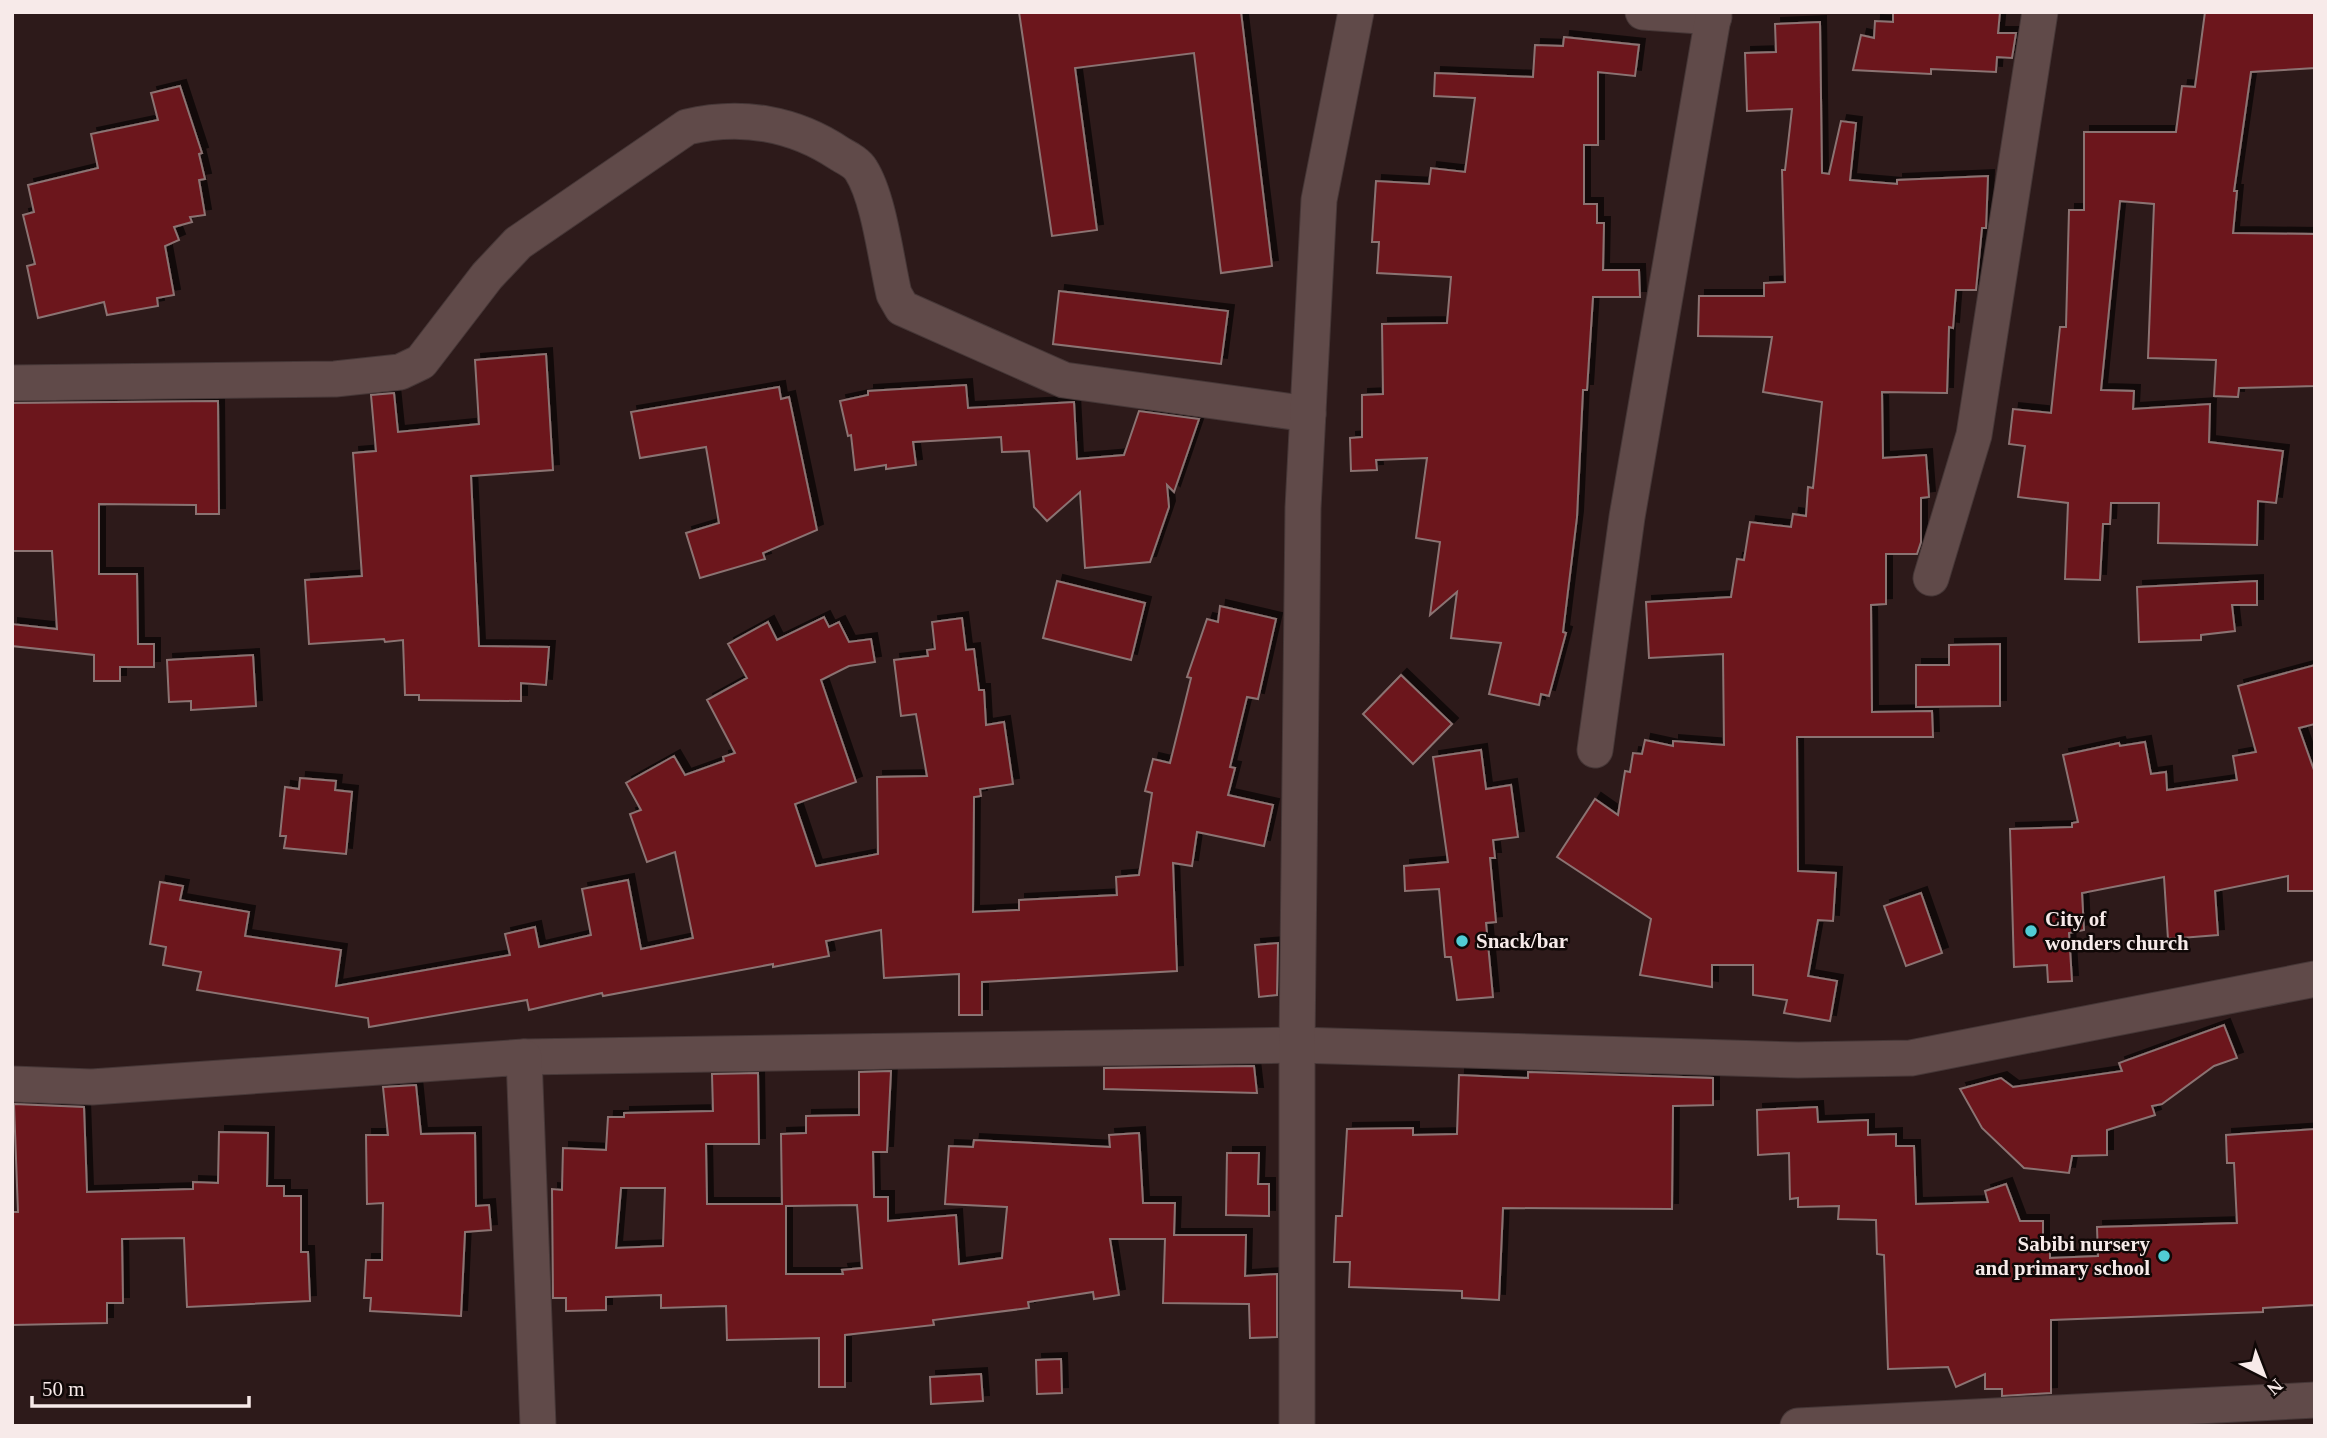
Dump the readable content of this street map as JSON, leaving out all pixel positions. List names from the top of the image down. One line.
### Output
{"places":["City of wonders church","Snack/bar","Sabibi nursery and primary school"],"scale_bar":"50 m","north":"bottom right"}
